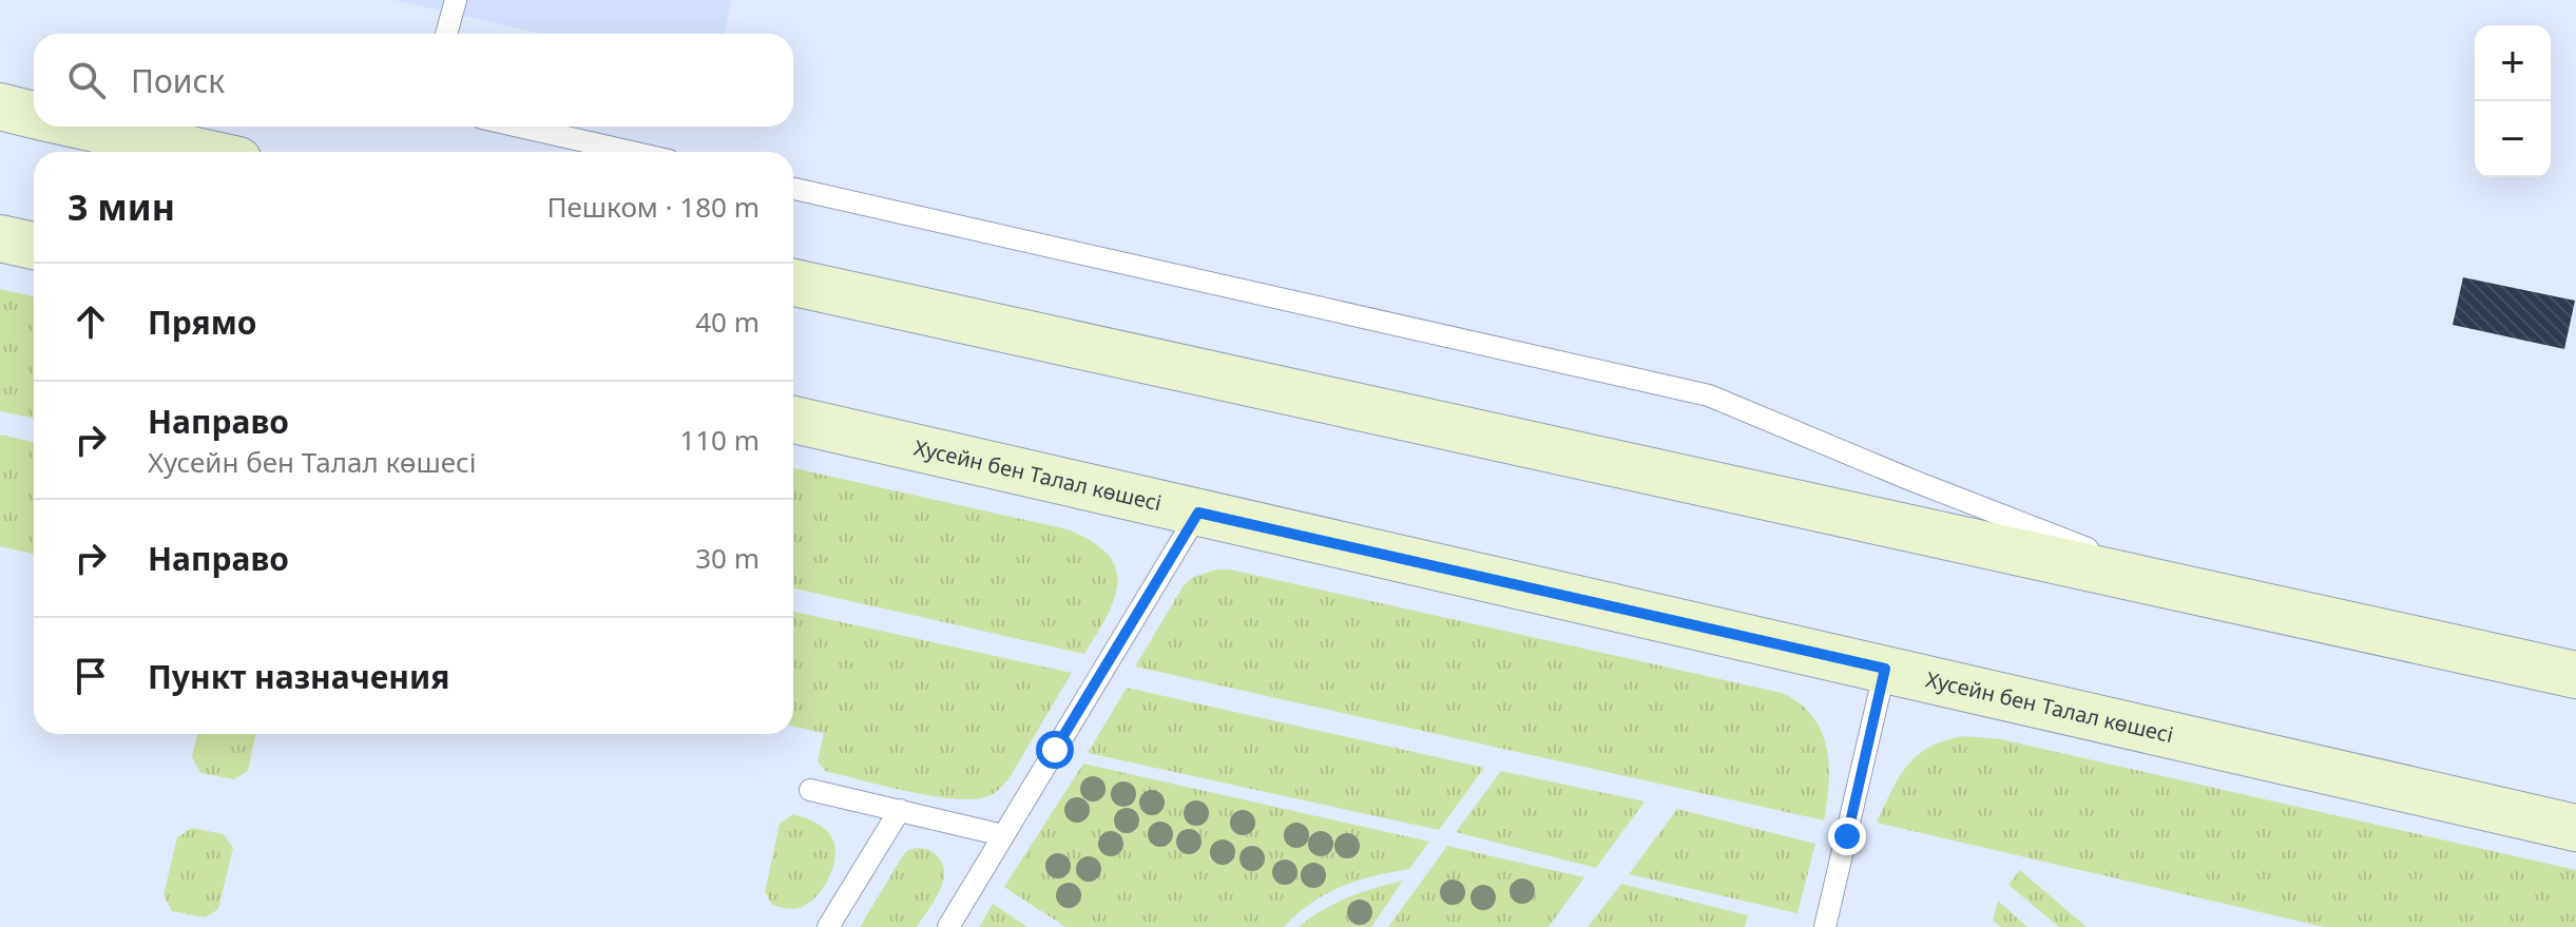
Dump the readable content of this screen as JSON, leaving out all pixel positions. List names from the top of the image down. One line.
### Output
{"streets":{"street":["Хусейн бен Талал көшесі"]},"page":{"map_buttons":["+","−"],"search":"Поиск","heading":["3 мин","Пешком · 180 m"],"list":[["Прямо","40 m"],["Направо","Хусейн бен Талал көшесі","110 m"],["Направо","30 m"],"Пункт назначения"]}}
